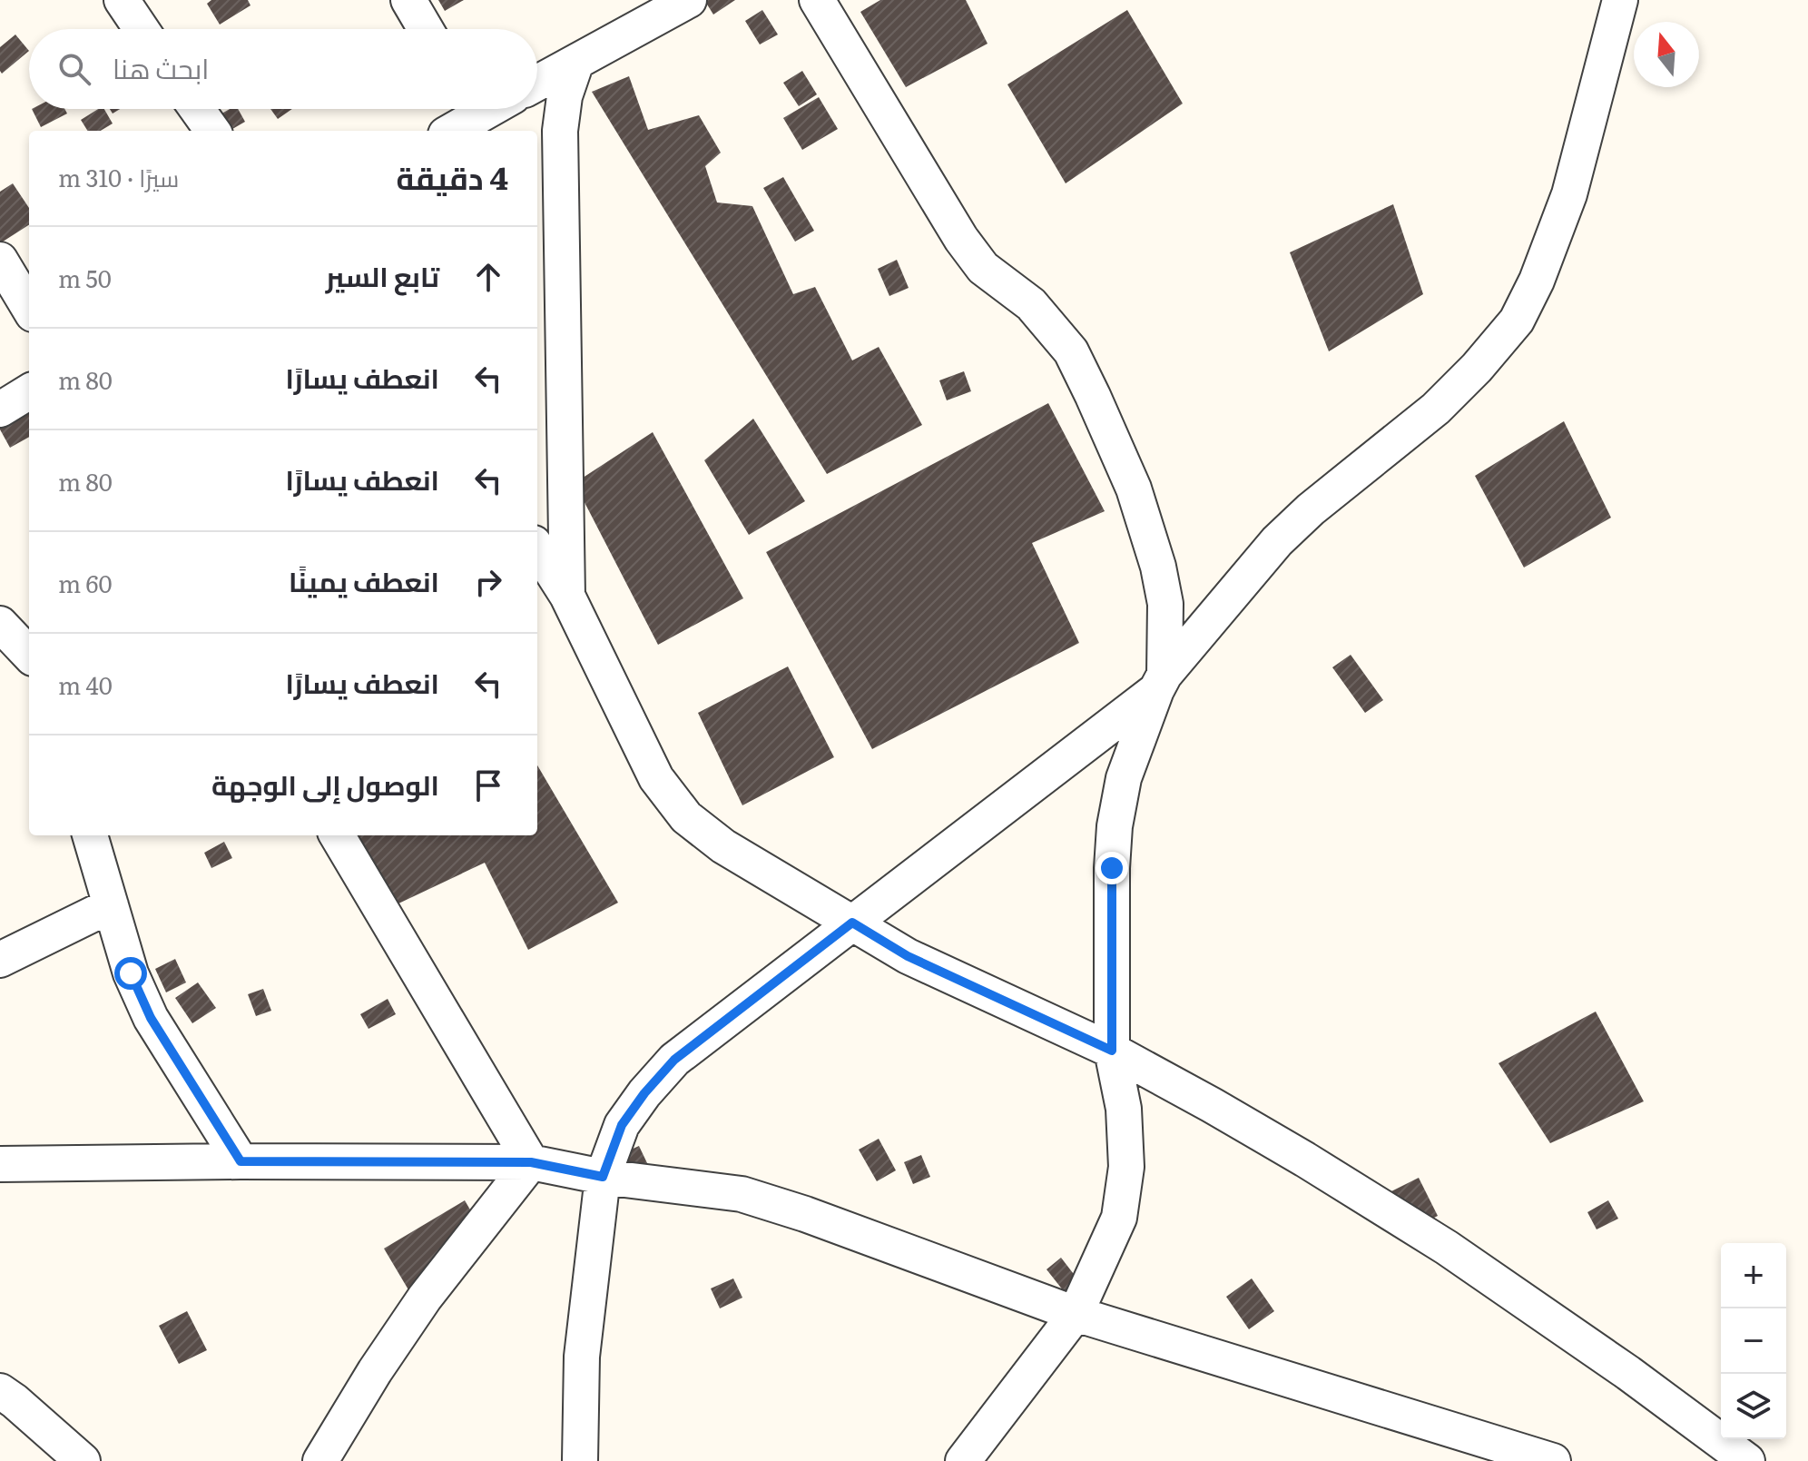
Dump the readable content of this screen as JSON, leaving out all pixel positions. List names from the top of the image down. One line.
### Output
{"north":"top","page":{"search":"ابحث هنا","heading":["4 دقيقة","سيرًا · 310 m"],"list":[["تابع السير","50 m"],["انعطف يسارًا","80 m"],["انعطف يسارًا","80 m"],["انعطف يمينًا","60 m"],["انعطف يسارًا","40 m"],"الوصول إلى الوجهة"],"map_buttons":["+","−"]}}
